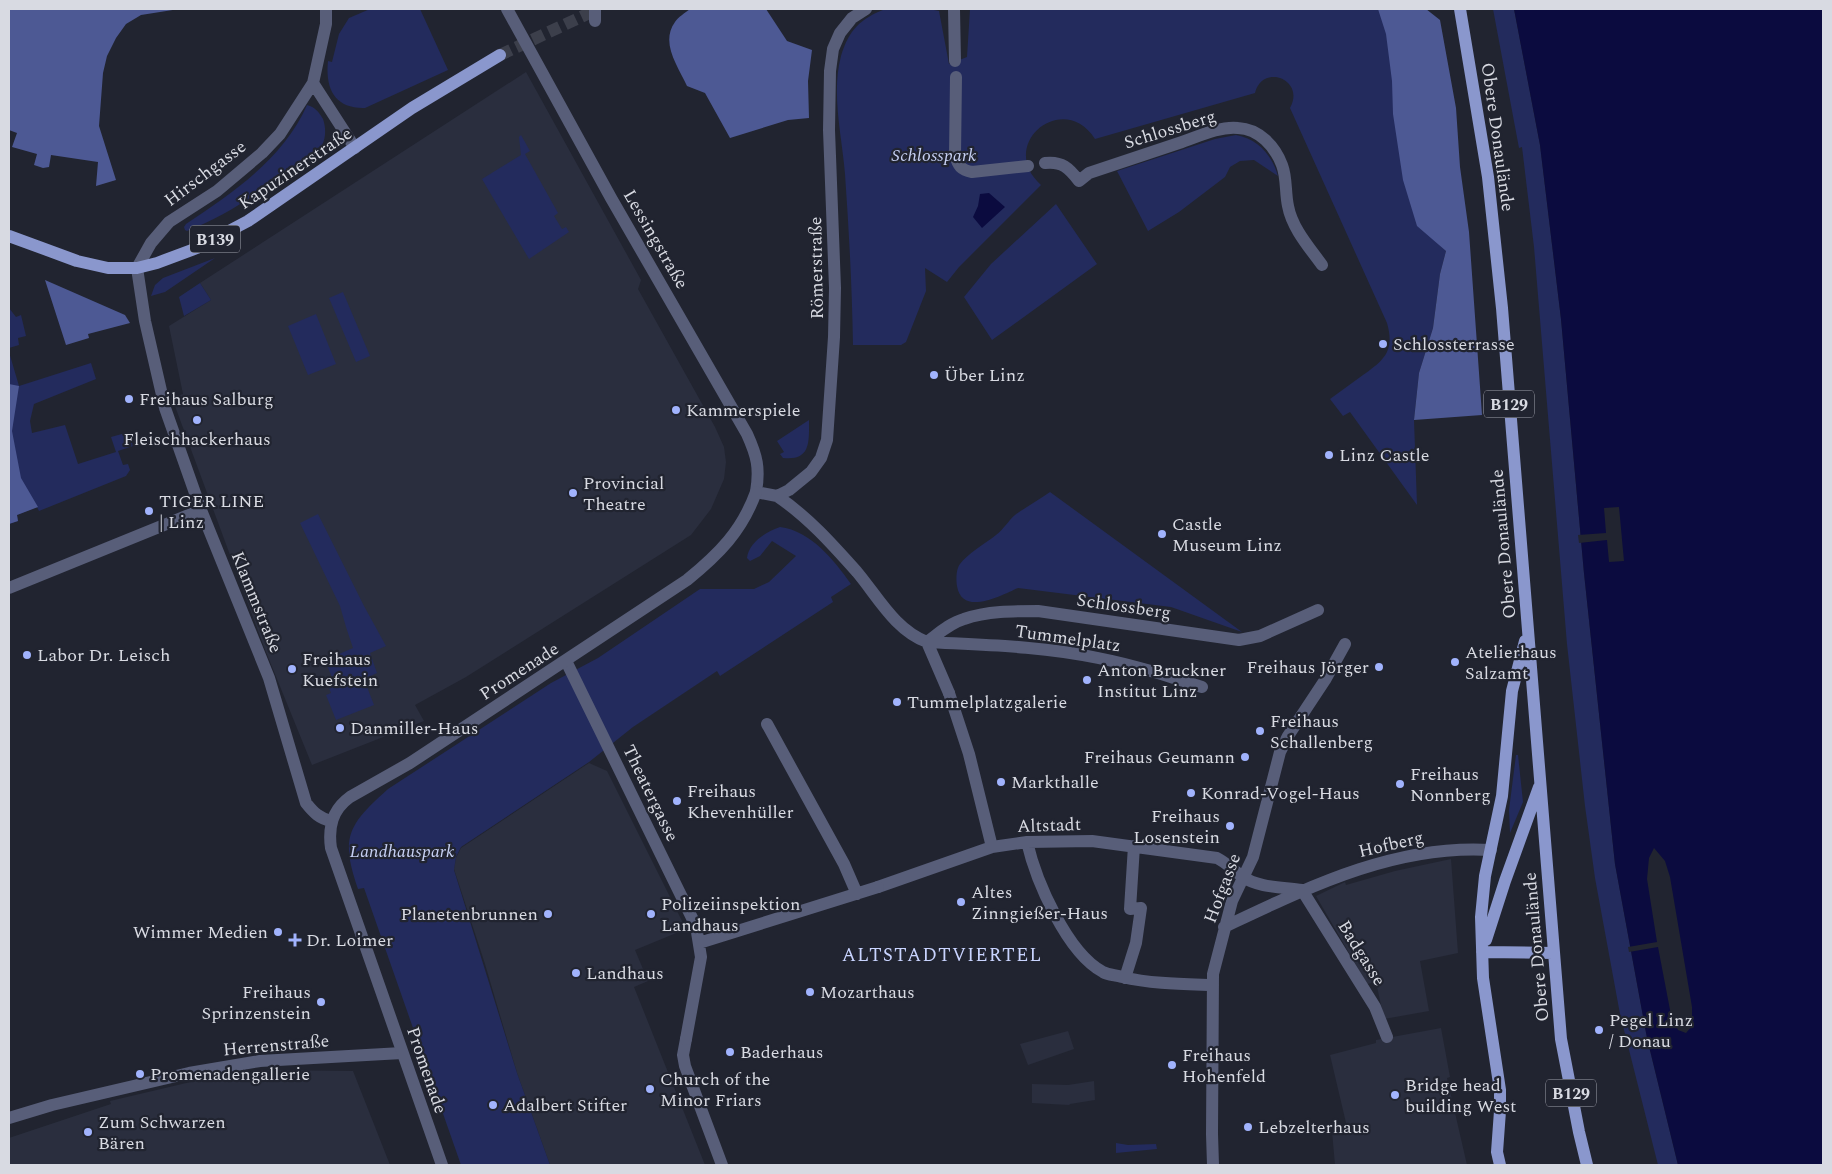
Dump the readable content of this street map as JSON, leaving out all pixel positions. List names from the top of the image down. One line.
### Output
{"streets":{"main road":["Obere Donaulände","Kapuzinerstraße","B139","B129"],"street":["Schlossberg","Hirschgasse","Lessingstraße","Römerstraße","Klammstraße","Tummelplatz","Promenade","Theatergasse","Altstadt","Hofberg","Hofgasse","Badgasse","Herrenstraße"]},"crossings":[["Schlossberg","Tummelplatz"],["Obere Donaulände","B129"],["Kapuzinerstraße","Hirschgasse"],["Kapuzinerstraße","Klammstraße"],["Hirschgasse","Klammstraße"],["Lessingstraße","Promenade"],["Römerstraße","Tummelplatz"],["B129","Hofberg"],["Klammstraße","Promenade"],["Promenade","Theatergasse"],["Promenade","Herrenstraße"],["Theatergasse","Altstadt"],["Altstadt","Hofberg"],["Altstadt","Hofgasse"],["Hofberg","Hofgasse"],["Hofberg","Badgasse"]],"districts":["ALTSTADTVIERTEL"],"parks":["Schlosspark","Landhauspark"],"places":{"other":["Schlossterrasse","Über Linz","Freihaus Salburg","Kammerspiele","Fleischhackerhaus","Linz Castle","Provincial Theatre","TIGER LINE | Linz","Castle Museum Linz","Labor Dr. Leisch","Atelierhaus Salzamt","Freihaus Jörger","Freihaus Kuefstein","Anton Bruckner Institut Linz","Tummelplatzgalerie","Danmiller-Haus","Freihaus Schallenberg","Freihaus Geumann","Markthalle","Freihaus Nonnberg","Konrad-Vogel-Haus","Freihaus Khevenhüller","Freihaus Losenstein","Altes Zinngießer-Haus","Planetenbrunnen","Polizeiinspektion Landhaus","Wimmer Medien","Landhaus","Mozarthaus","Freihaus Sprinzenstein","Pegel Linz / Donau","Baderhaus","Freihaus Hohenfeld","Promenadengallerie","Church of the Minor Friars","Bridge head building West","Adalbert Stifter","Lebzelterhaus","Zum Schwarzen Bären"],"health":["Dr. Loimer"]}}
